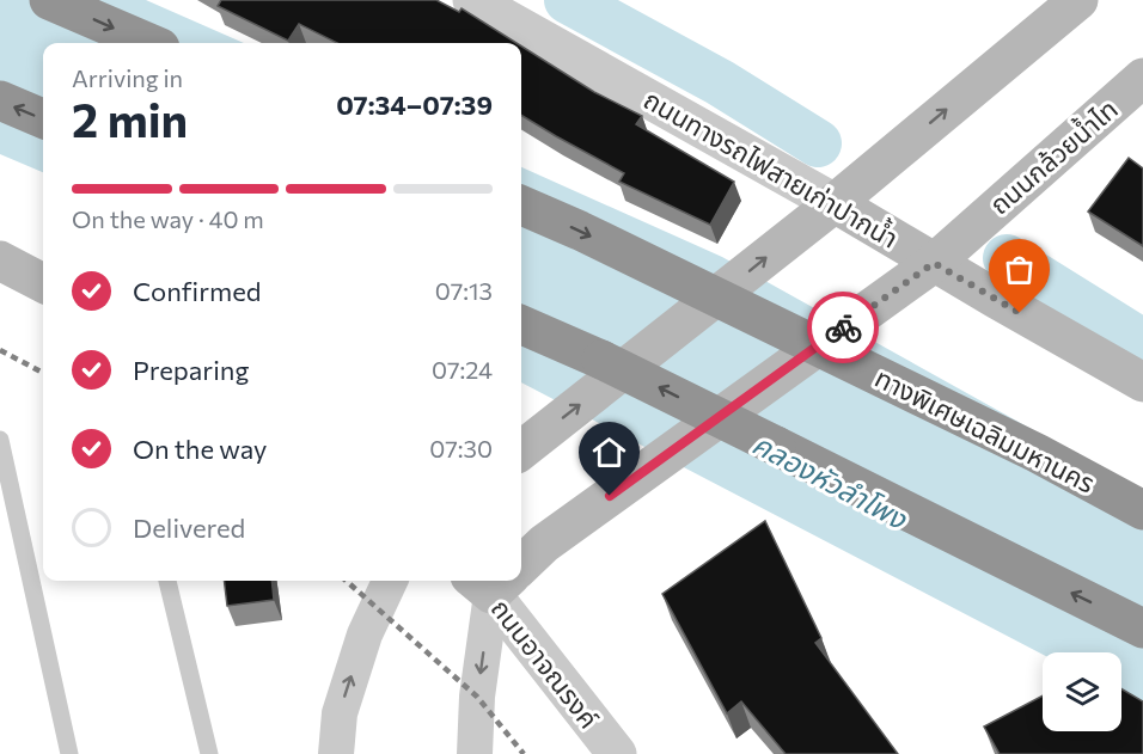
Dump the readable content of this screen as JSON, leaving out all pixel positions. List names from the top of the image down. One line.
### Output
{"streets":{"highway":["ทางพิเศษเฉลิมมหานคร"],"main road":["ถนนกล้วยน้ำไท","ถนนทางรถไฟสายเก่าปากน้ำ"],"street":["ถนนอาจณรงค์"]},"crossings":[["ถนนกล้วยน้ำไท","ถนนทางรถไฟสายเก่าปากน้ำ"]],"water":["คลองหัวลำโพง"],"page":{"heading":["2 min","Arriving in","07:34–07:39"],"bar":"On the way · 40 m","list":[["Confirmed","07:13"],["Preparing","07:24"],["On the way","07:30"],"Delivered"]}}
